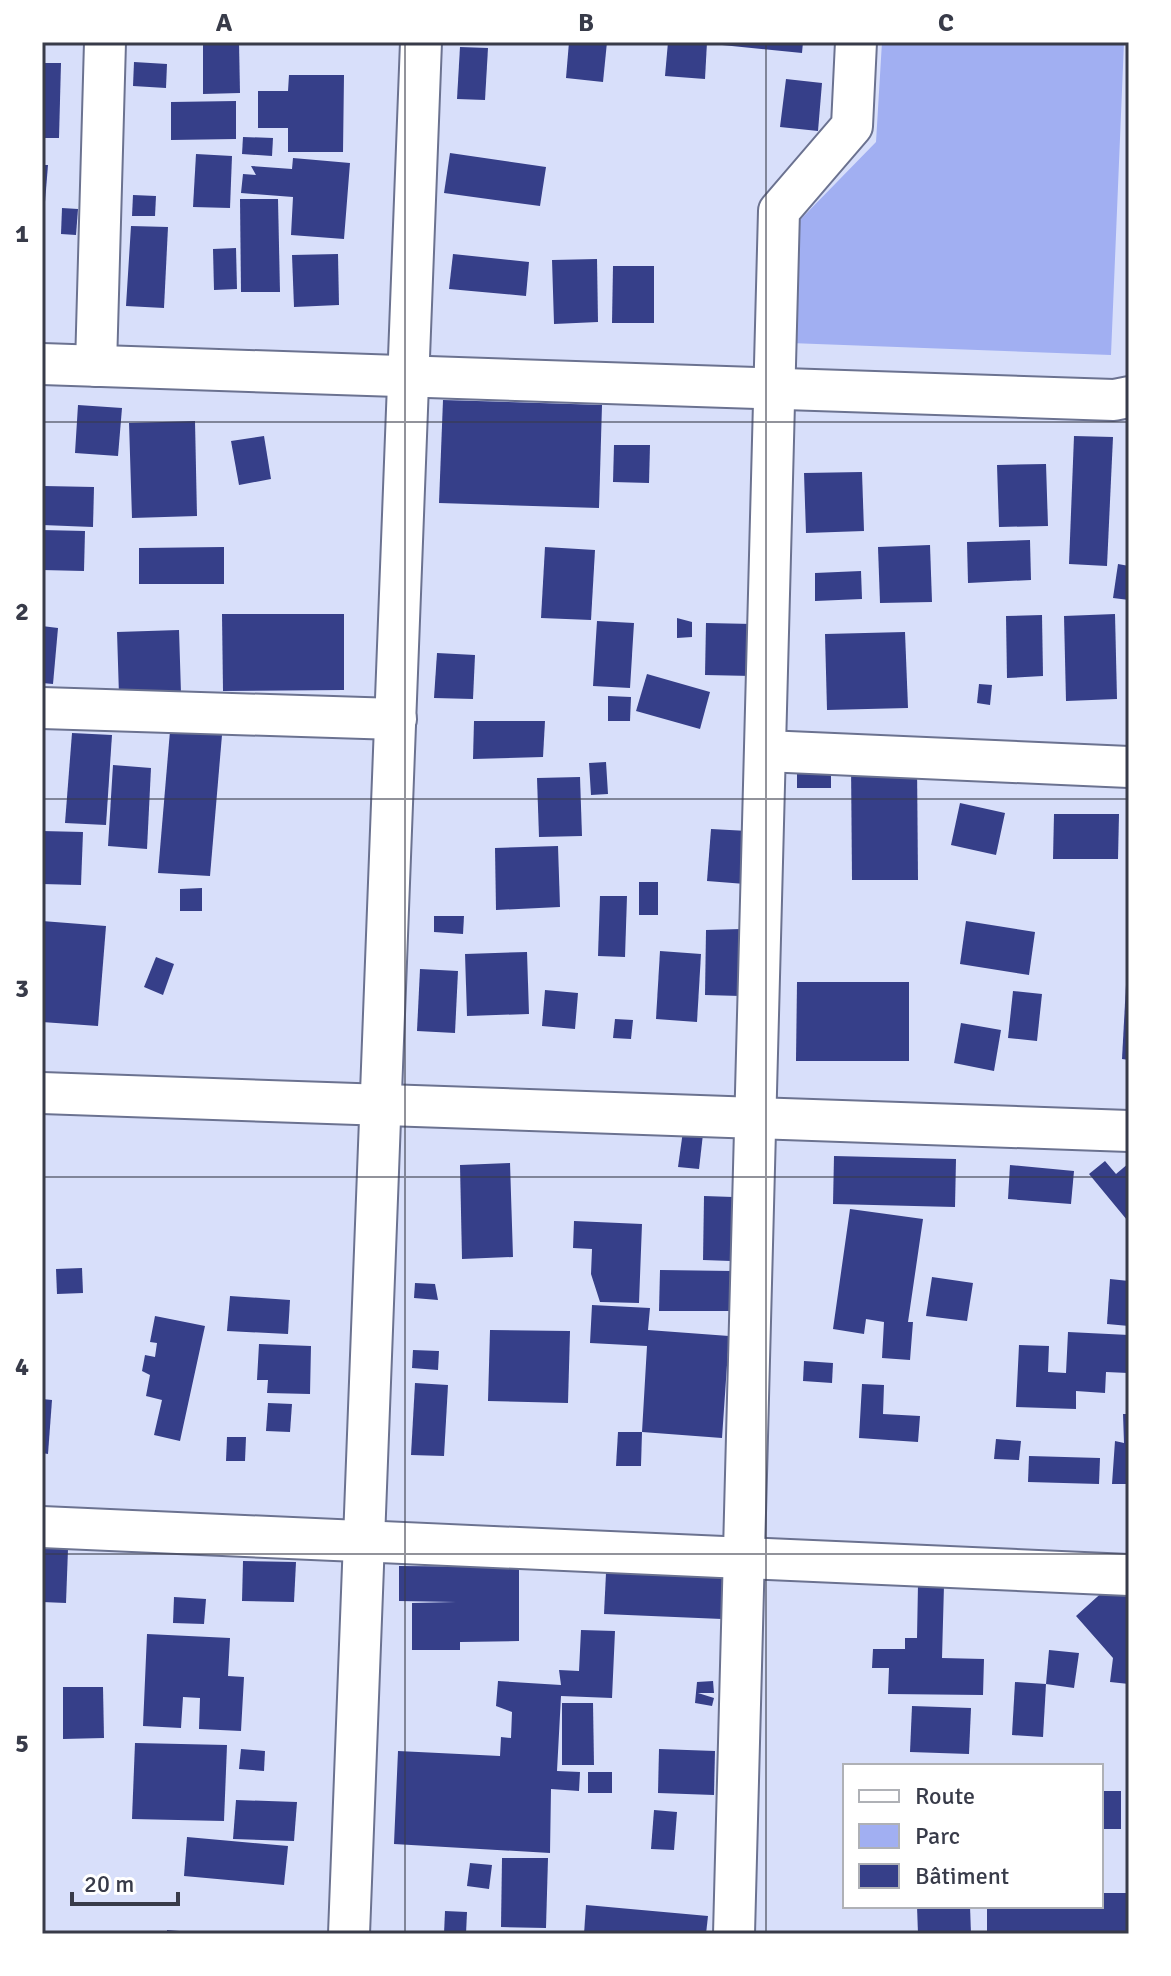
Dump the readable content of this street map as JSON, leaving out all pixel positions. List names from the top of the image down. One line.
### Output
{"legend":["Route","Parc","Bâtiment"],"scale_bar":"20 m","grid":{"columns":["A","B","C"],"rows":["1","2","3","4","5"]}}
